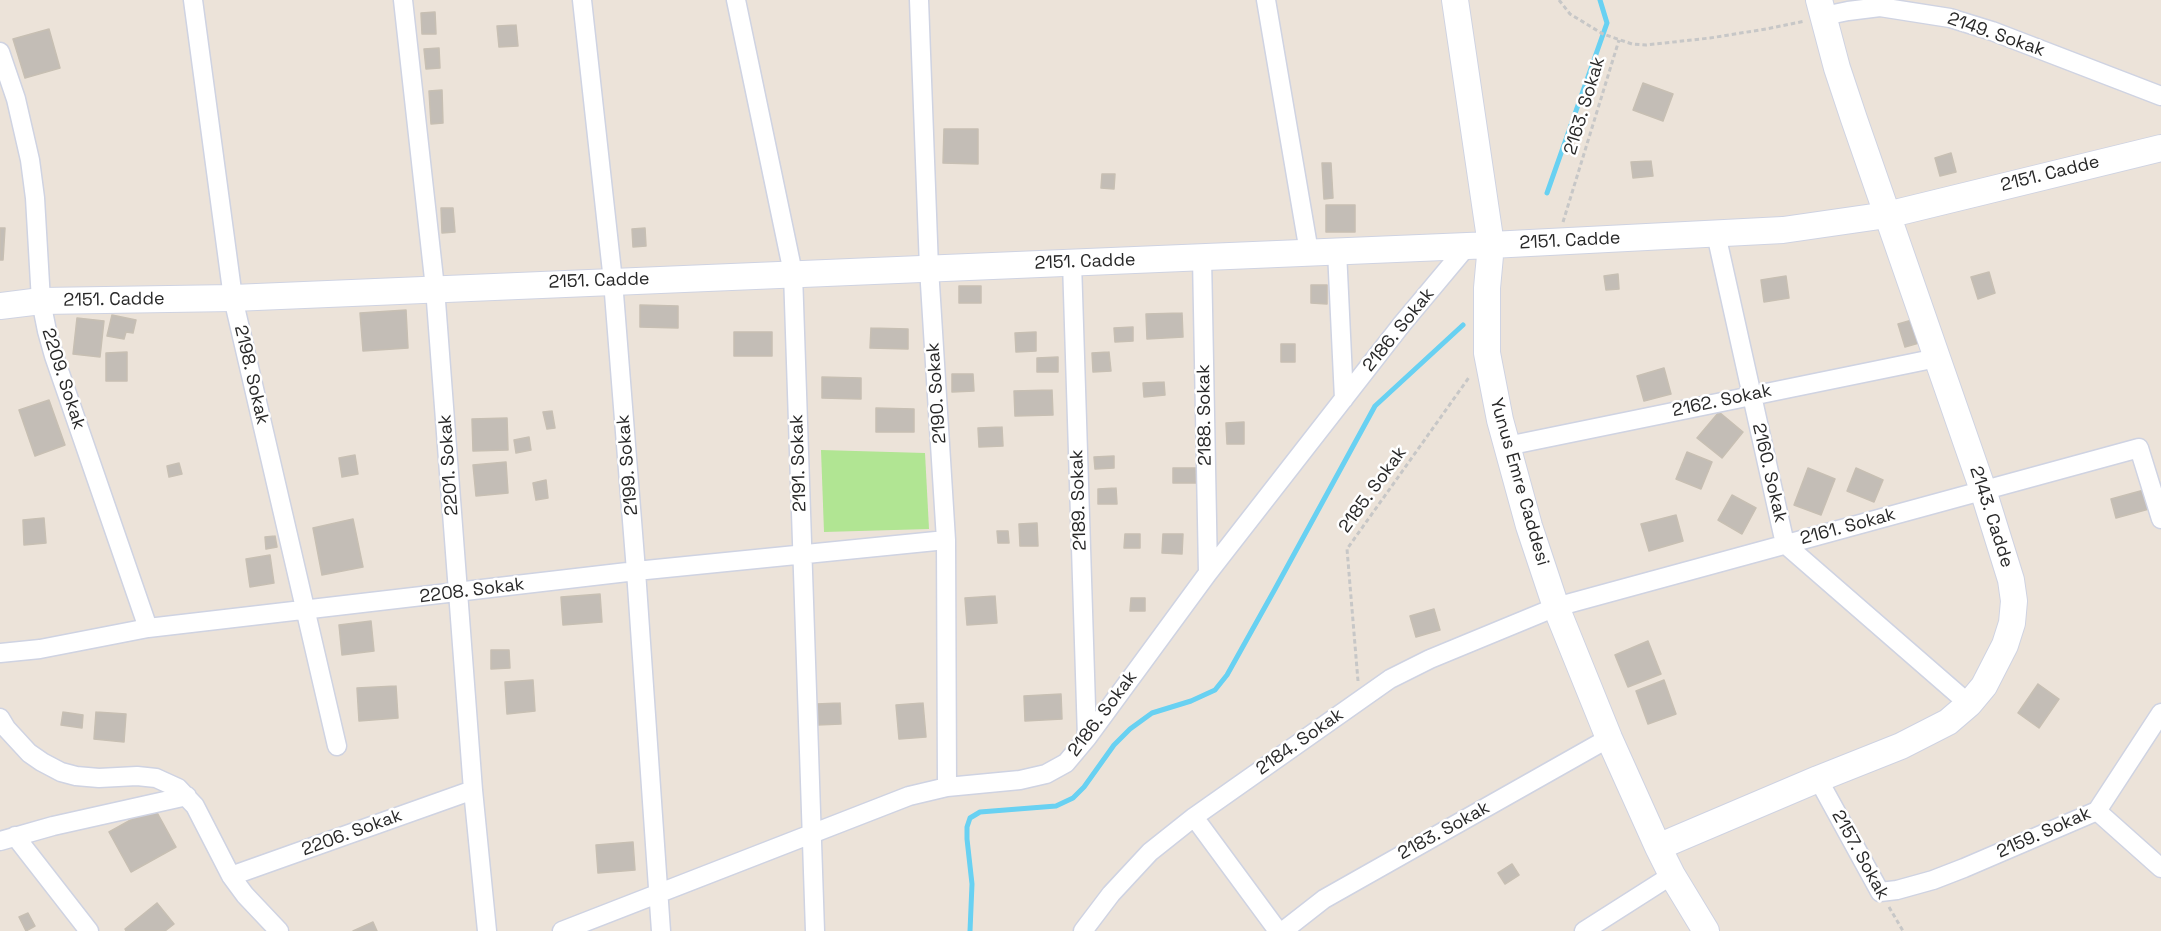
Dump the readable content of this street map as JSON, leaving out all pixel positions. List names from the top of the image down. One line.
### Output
{"streets":{"street":["2149. Sokak","2151. Cadde","2186. Sokak","2198. Sokak","2209. Sokak","2190. Sokak","2162. Sokak","2188. Sokak","2191. Sokak","2201. Sokak","2199. Sokak","2160. Sokak","Yunus Emre Caddesi","2189. Sokak","2143. Cadde","2161. Sokak","2208. Sokak","2184. Sokak","2183. Sokak","2206. Sokak","2159. Sokak","2157. Sokak"],"path":["2163. Sokak","2185. Sokak"]},"crossings":[["2149. Sokak","2163. Sokak"],["2149. Sokak","2143. Cadde"],["2163. Sokak","2151. Cadde"],["2163. Sokak","2143. Cadde"],["2151. Cadde","2186. Sokak"],["2151. Cadde","2198. Sokak"],["2151. Cadde","2209. Sokak"],["2151. Cadde","2190. Sokak"],["2151. Cadde","2188. Sokak"],["2151. Cadde","2191. Sokak"],["2151. Cadde","2201. Sokak"],["2151. Cadde","2199. Sokak"],["2151. Cadde","2160. Sokak"],["2151. Cadde","Yunus Emre Caddesi"],["2151. Cadde","2189. Sokak"],["2151. Cadde","2143. Cadde"],["2186. Sokak","2190. Sokak"],["2186. Sokak","2188. Sokak"],["2186. Sokak","2191. Sokak"],["2186. Sokak","2199. Sokak"],["2186. Sokak","Yunus Emre Caddesi"],["2186. Sokak","2189. Sokak"],["2198. Sokak","2208. Sokak"],["2209. Sokak","2208. Sokak"],["2190. Sokak","2208. Sokak"],["2162. Sokak","2160. Sokak"],["2162. Sokak","Yunus Emre Caddesi"],["2162. Sokak","2143. Cadde"],["2191. Sokak","2208. Sokak"],["2201. Sokak","2208. Sokak"],["2201. Sokak","2206. Sokak"],["2199. Sokak","2208. Sokak"],["2160. Sokak","2143. Cadde"],["2160. Sokak","2161. Sokak"],["Yunus Emre Caddesi","2185. Sokak"],["Yunus Emre Caddesi","2143. Cadde"],["Yunus Emre Caddesi","2161. Sokak"],["Yunus Emre Caddesi","2184. Sokak"],["Yunus Emre Caddesi","2183. Sokak"],["2185. Sokak","2184. Sokak"],["2143. Cadde","2161. Sokak"],["2143. Cadde","2157. Sokak"],["2161. Sokak","2184. Sokak"],["2159. Sokak","2157. Sokak"]]}
